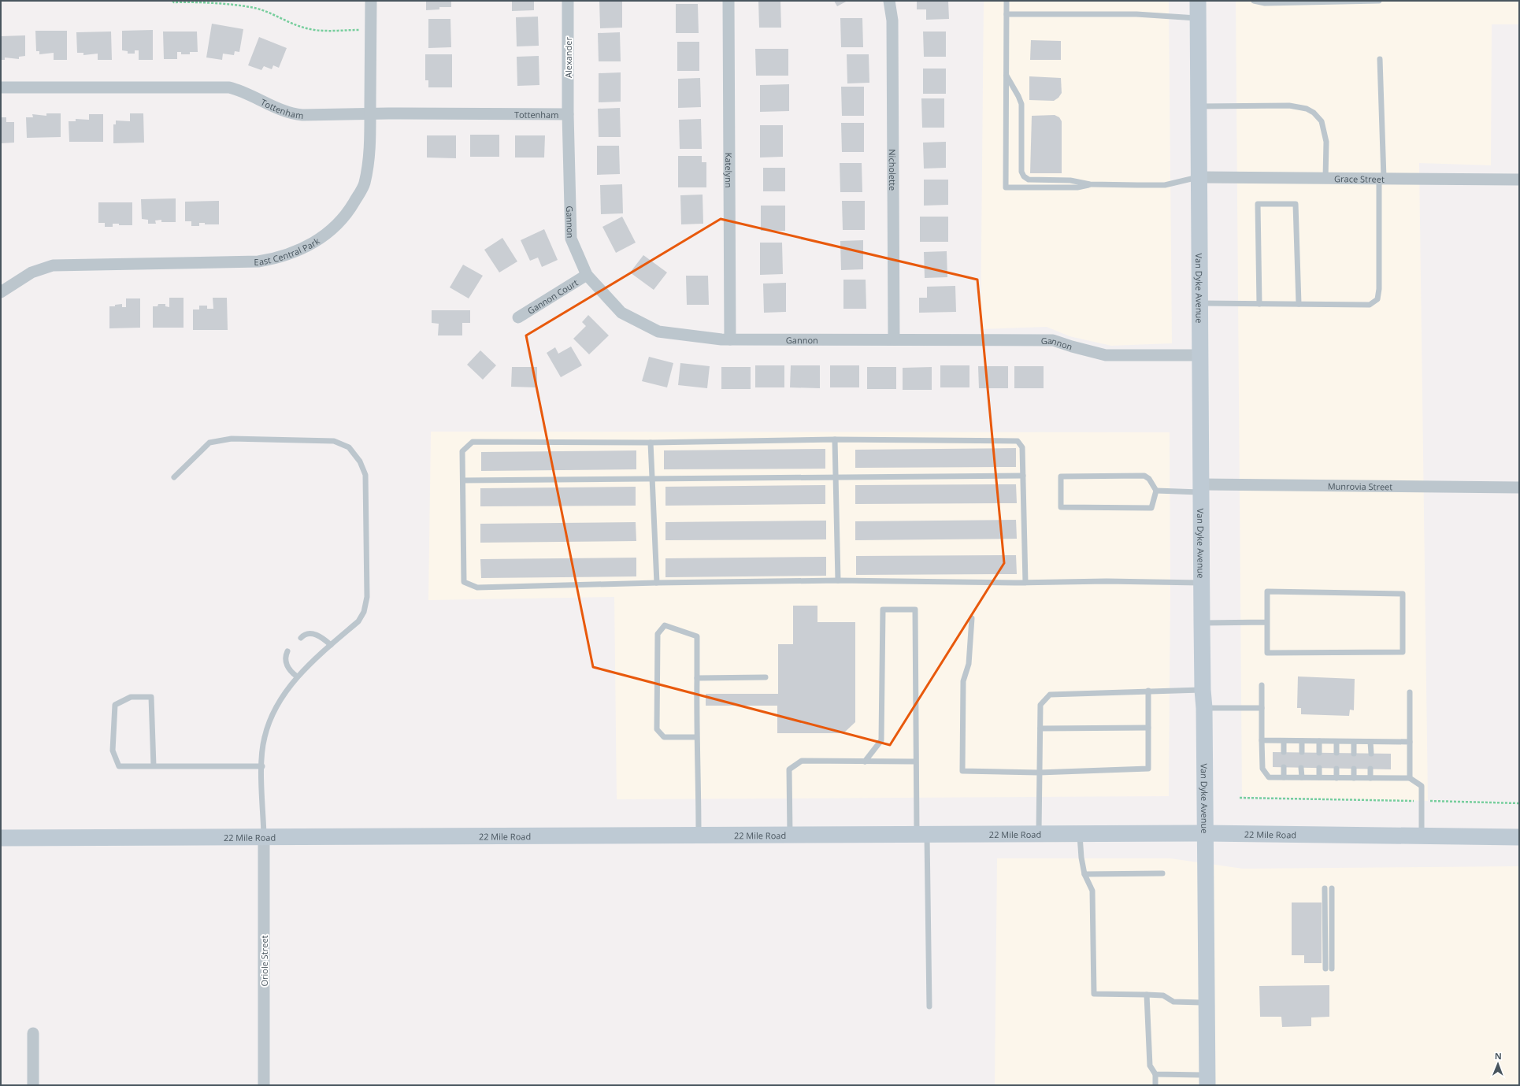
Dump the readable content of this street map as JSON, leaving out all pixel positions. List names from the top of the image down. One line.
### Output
{"streets":{"street":["Alexander","Tottenham","Katelynn","Nicholette","Grace Street","Gannon","East Central Park","Van Dyke Avenue","Gannon Court","Munrovia Street","22 Mile Road","Oriole Street"]},"crossings":[["Alexander","Tottenham"],["Alexander","Gannon"],["Tottenham","Gannon"],["Tottenham","East Central Park"],["Katelynn","Gannon"],["Nicholette","Gannon"],["Grace Street","Van Dyke Avenue"],["Gannon","Van Dyke Avenue"],["Gannon","Gannon Court"],["Van Dyke Avenue","Munrovia Street"],["Van Dyke Avenue","22 Mile Road"],["22 Mile Road","Oriole Street"]],"north":"top"}
